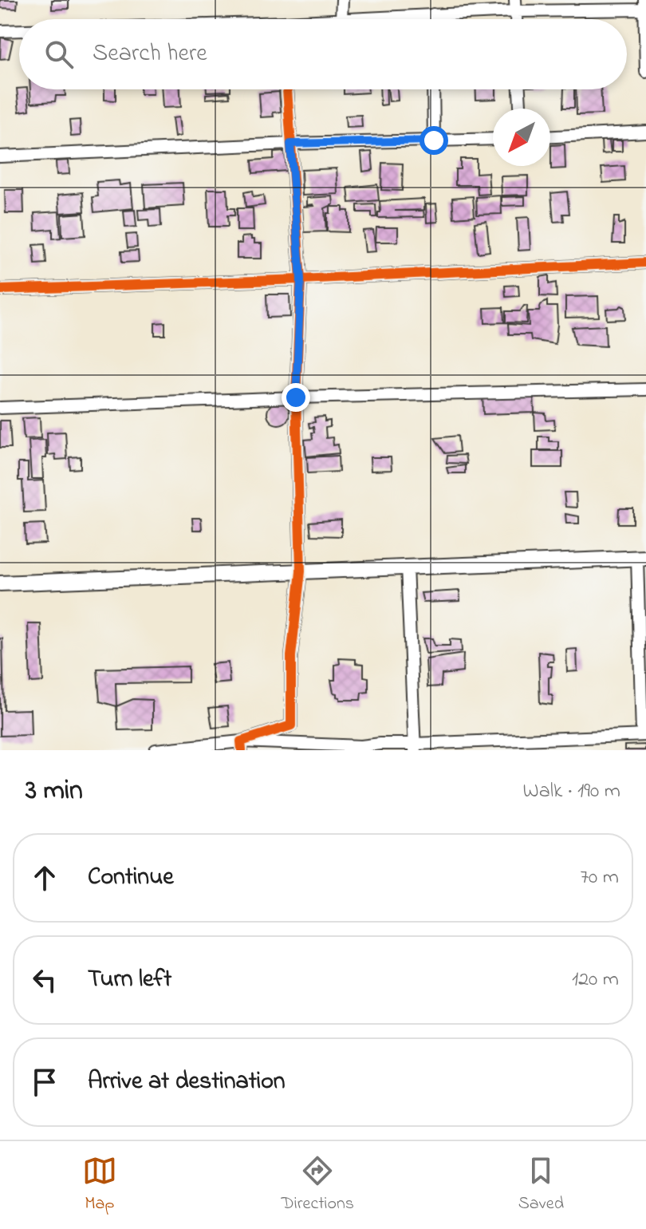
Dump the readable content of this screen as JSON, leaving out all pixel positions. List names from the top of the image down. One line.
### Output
{"north":"bottom left","page":{"search":"Search here","heading":["3 min","Walk · 190 m"],"list":[["Continue","70 m"],["Turn left","120 m"],"Arrive at destination"],"nav":["Map","Directions","Saved"]}}
